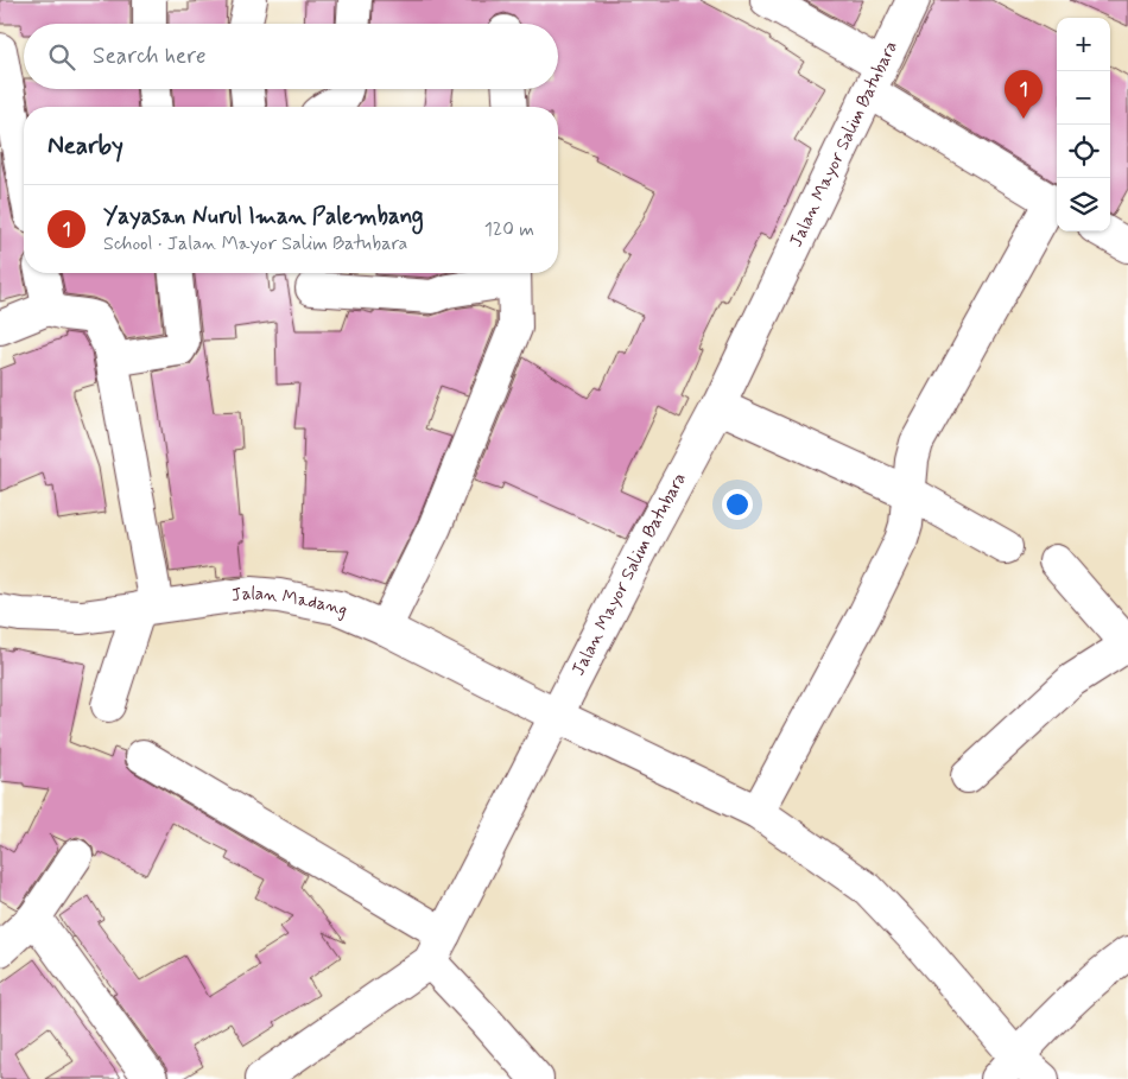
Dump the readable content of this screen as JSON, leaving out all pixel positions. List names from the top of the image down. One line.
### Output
{"streets":{"street":["Jalan Mayor Salim Batubara","Jalan Madang"]},"crossings":[["Jalan Mayor Salim Batubara","Jalan Madang"]],"page":{"map_buttons":["+","−"],"search":"Search here","pins":"1","heading":"Nearby","list":[{"mark":"1","name":"Yayasan Nurul Iman Palembang","note":"School · Jalan Mayor Salim Batubara","value":"120 m"}]}}
